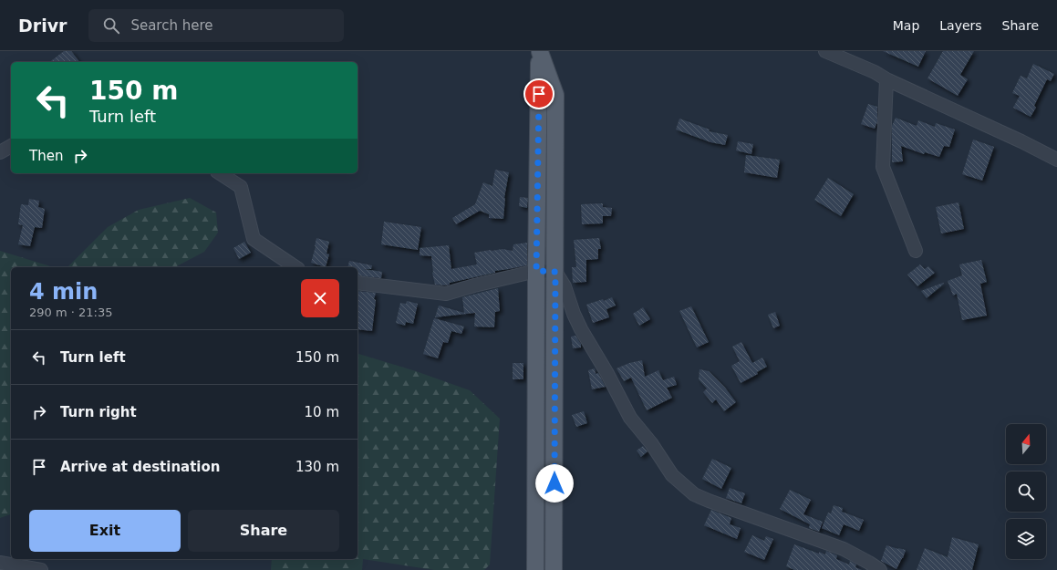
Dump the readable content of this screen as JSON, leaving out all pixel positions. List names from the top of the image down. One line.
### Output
{"north":"top","page":{"header":"Drivr","search":"Search here","nav":["Map","Layers","Share"],"turn":["150 m","Turn left"],"then":"Then","heading":["4 min","290 m · 21:35"],"list":[{"name":"Turn left","value":"150 m"},{"name":"Turn right","value":"10 m"},{"name":"Arrive at destination","value":"130 m"}],"buttons":["Exit","Share"]}}
